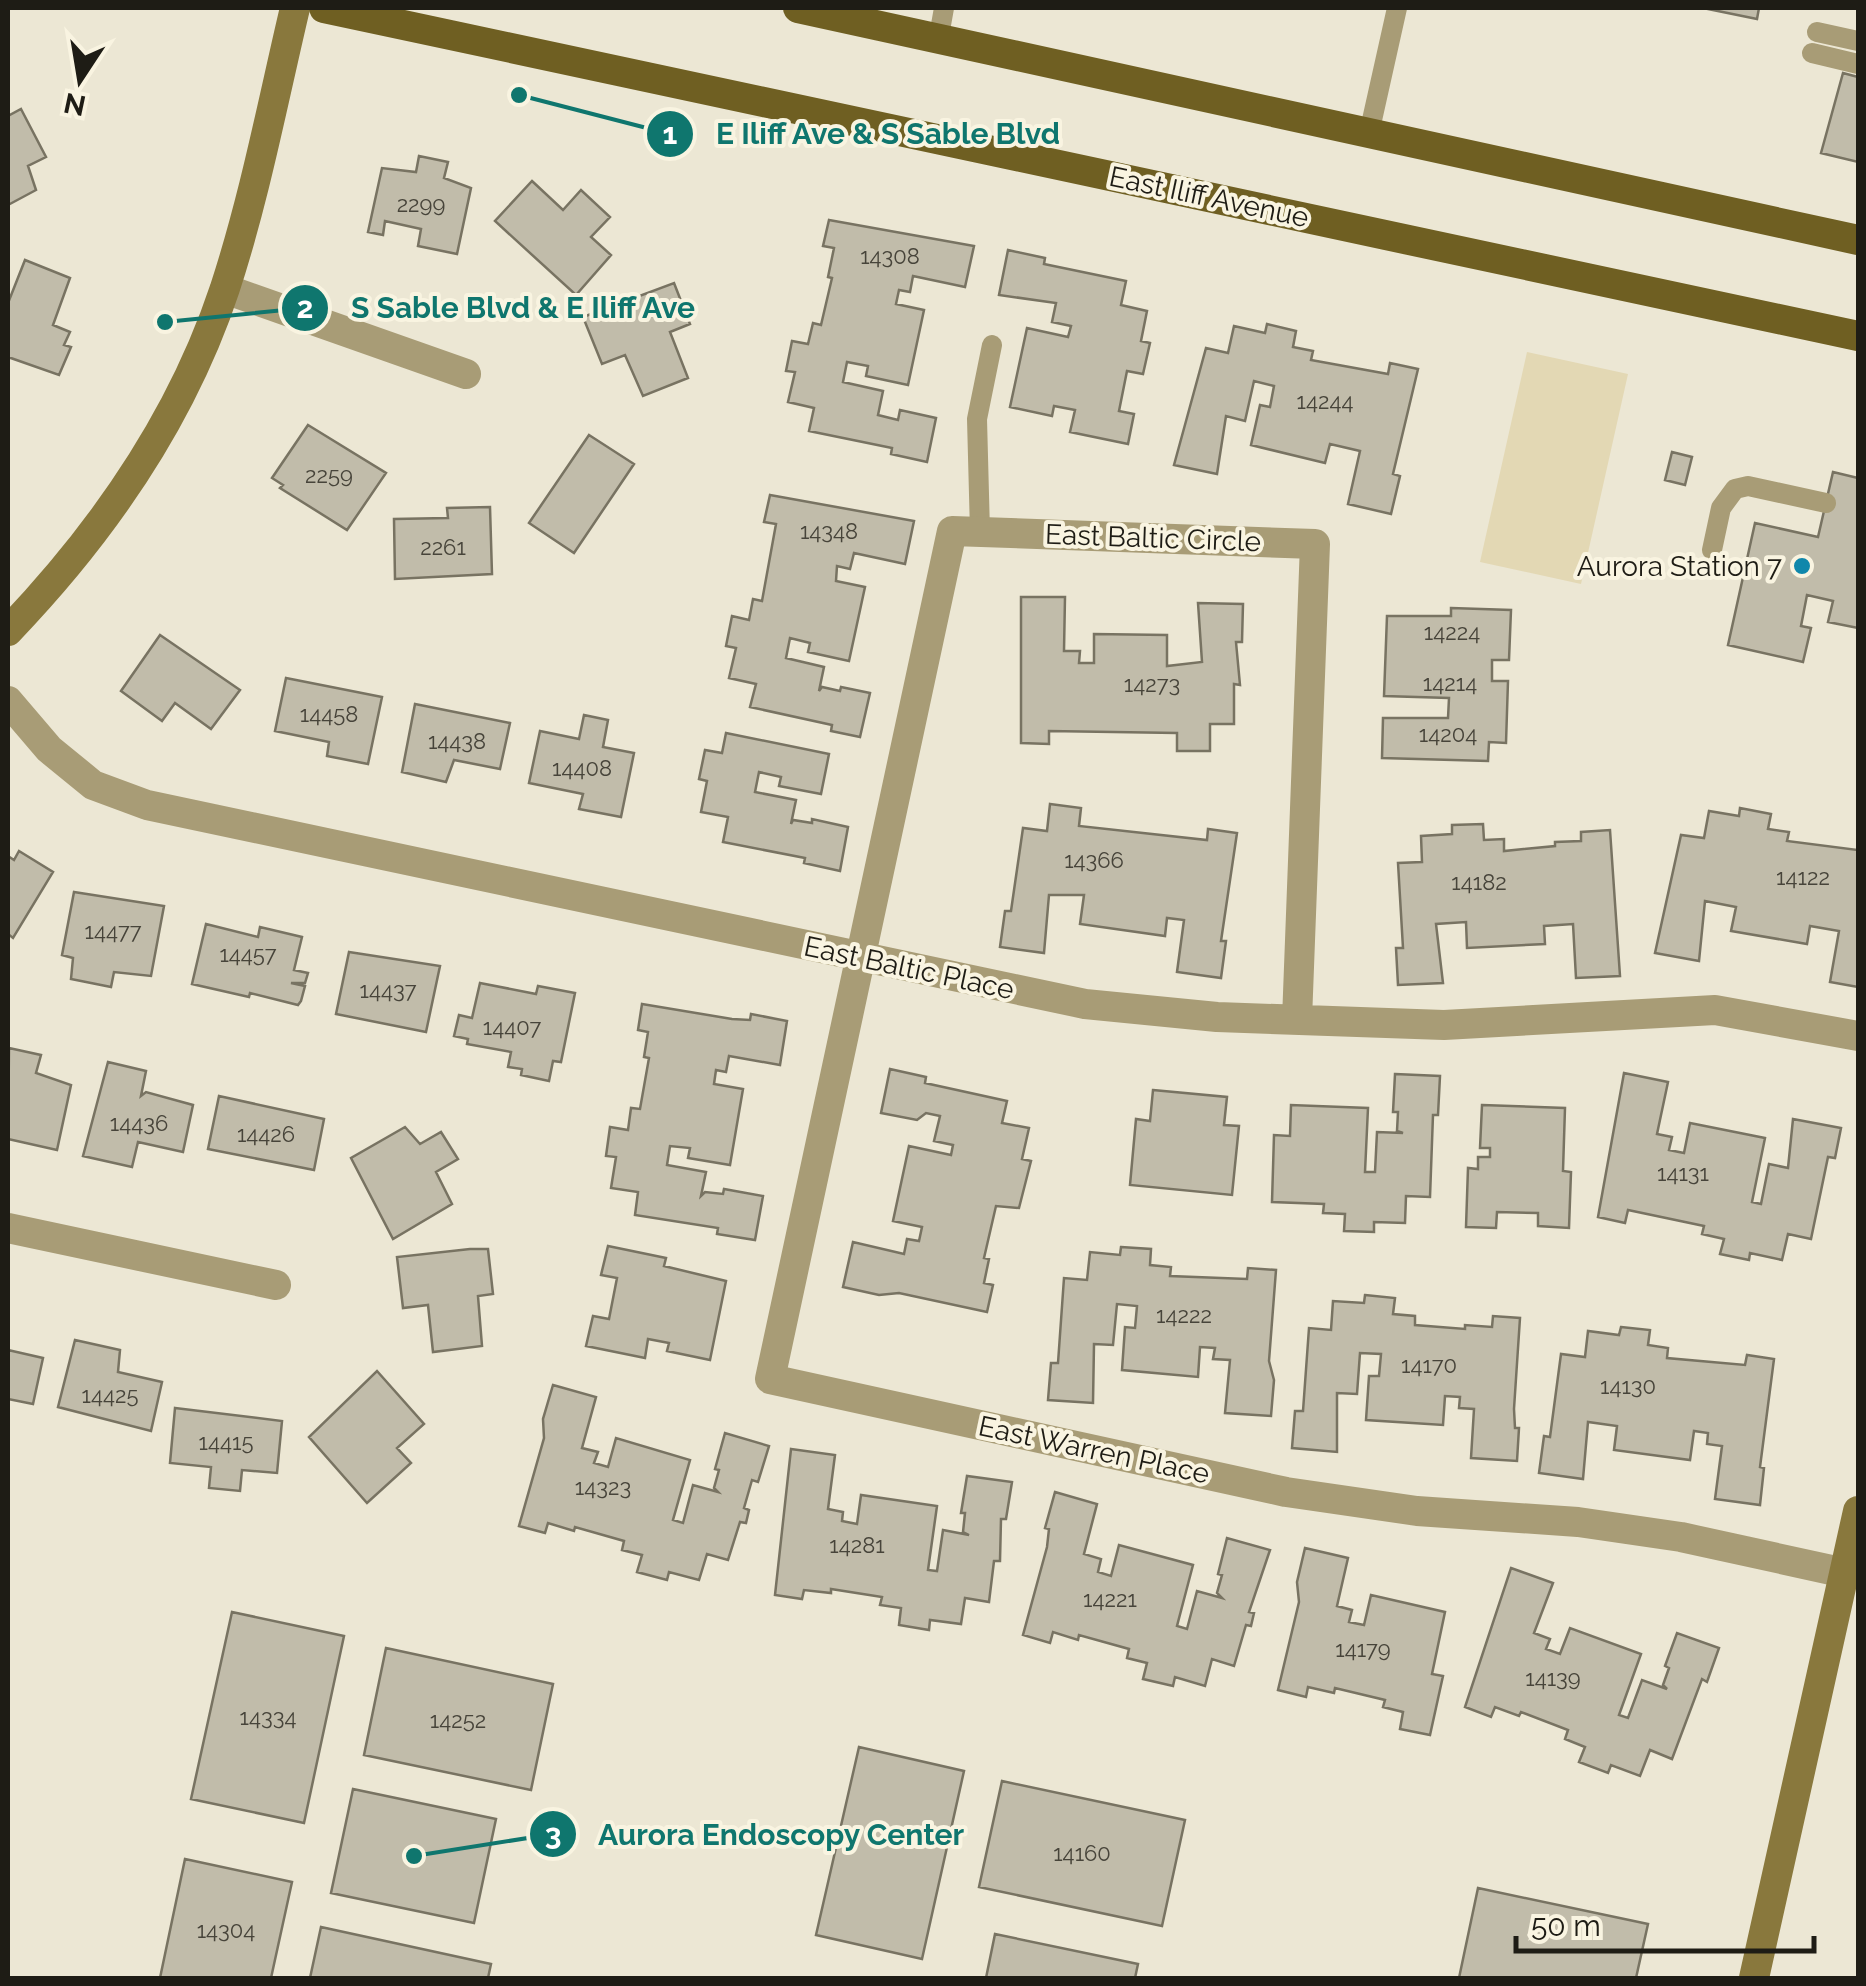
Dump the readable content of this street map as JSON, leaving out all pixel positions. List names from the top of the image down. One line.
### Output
{"streets":{"main road":["East Iliff Avenue"],"street":["East Baltic Circle","East Baltic Place","East Warren Place"]},"crossings":[["East Baltic Circle","East Baltic Place"],["East Baltic Place","East Warren Place"]],"places":["E Iliff Ave & S Sable Blvd","S Sable Blvd & E Iliff Ave","Aurora Station 7","Aurora Endoscopy Center"],"house_numbers":["2299","14308","14244","2259","14348","2261","14224","14214","14273","14458","14204","14438","14408","14366","14122","14182","14477","14457","14437","14407","14436","14426","14131","14222","14170","14130","14425","14415","14323","14281","14221","14179","14139","14334","14252","14160","14304"],"scale_bar":"50 m","north":"bottom"}
